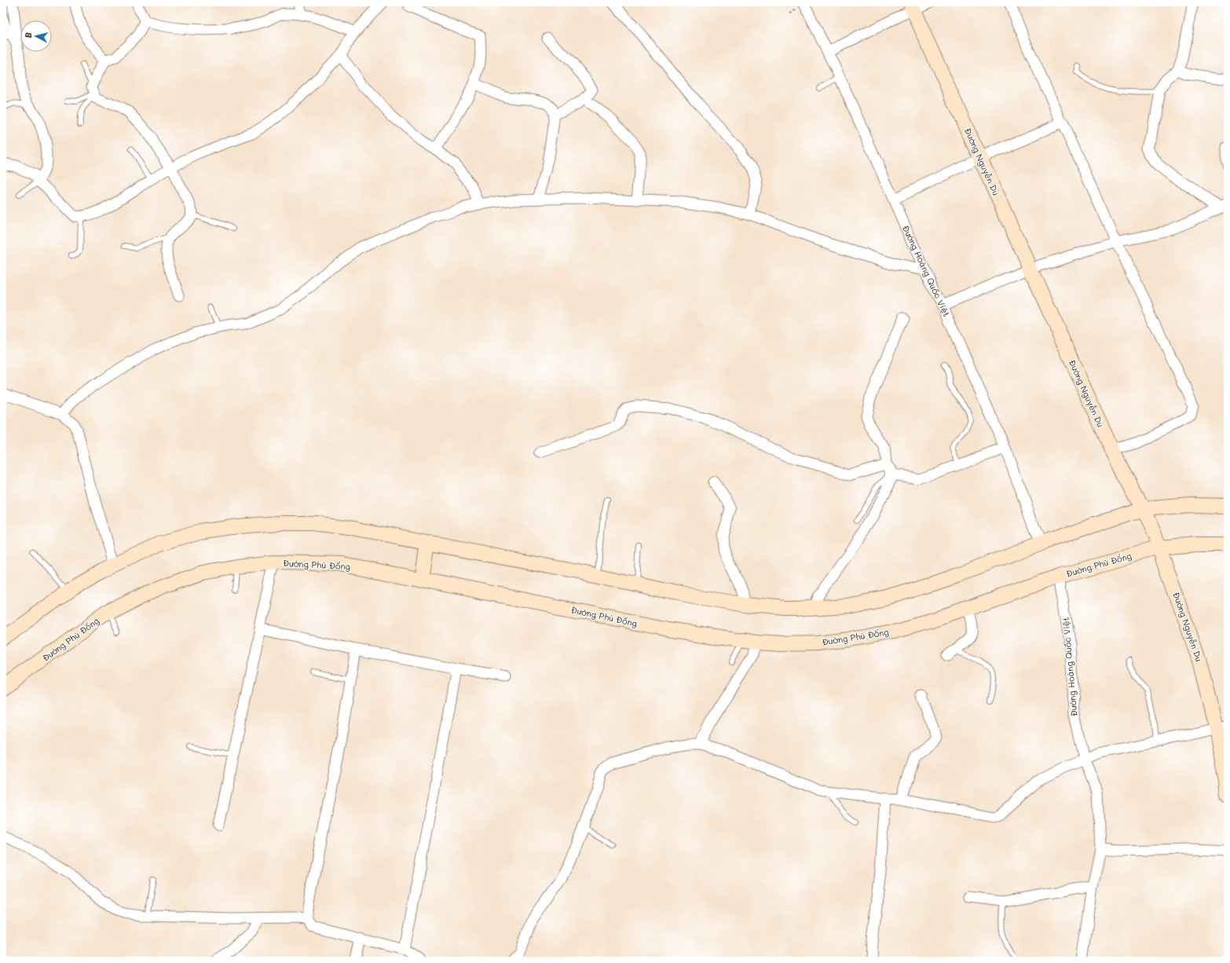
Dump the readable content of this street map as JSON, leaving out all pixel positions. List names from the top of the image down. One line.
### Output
{"streets":{"main road":["Đường Nguyễn Du","Đường Phù Đổng"],"street":["Đường Hoàng Quốc Việt"]},"crossings":[["Đường Nguyễn Du","Đường Phù Đổng"],["Đường Hoàng Quốc Việt","Đường Phù Đổng"]],"north":"left"}
